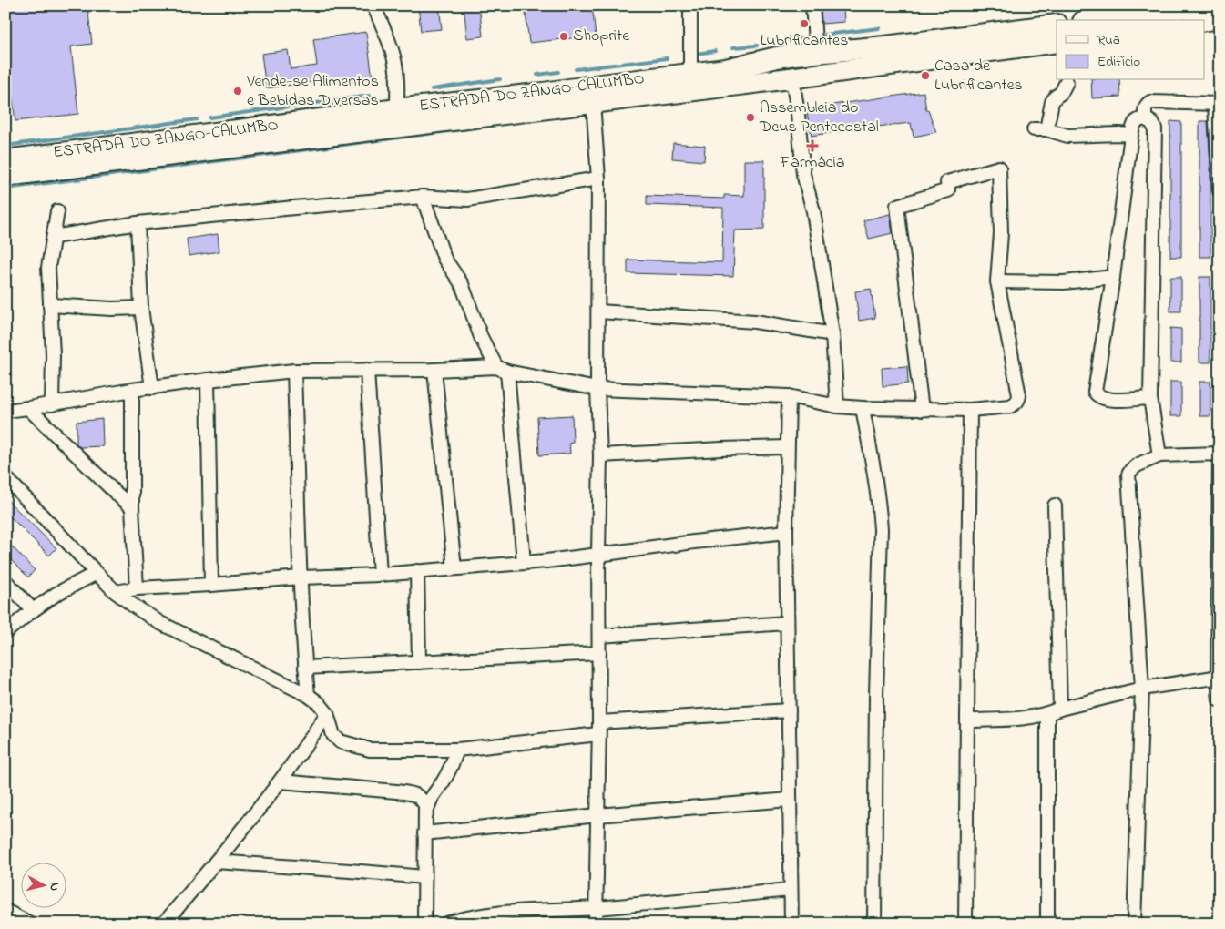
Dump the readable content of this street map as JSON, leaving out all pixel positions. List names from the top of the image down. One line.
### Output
{"streets":{"main road":["ESTRADA DO ZANGO-CALUMBO"]},"places":{"other":["Lubrificantes","Shoprite","Casa de Lubrificantes","Vende-se Alimentos e Bebidas Diversas","Assembleia do Deus Pentecostal"],"health":["Farmácia"]},"legend":["Rua","Edifício"],"north":"right"}
